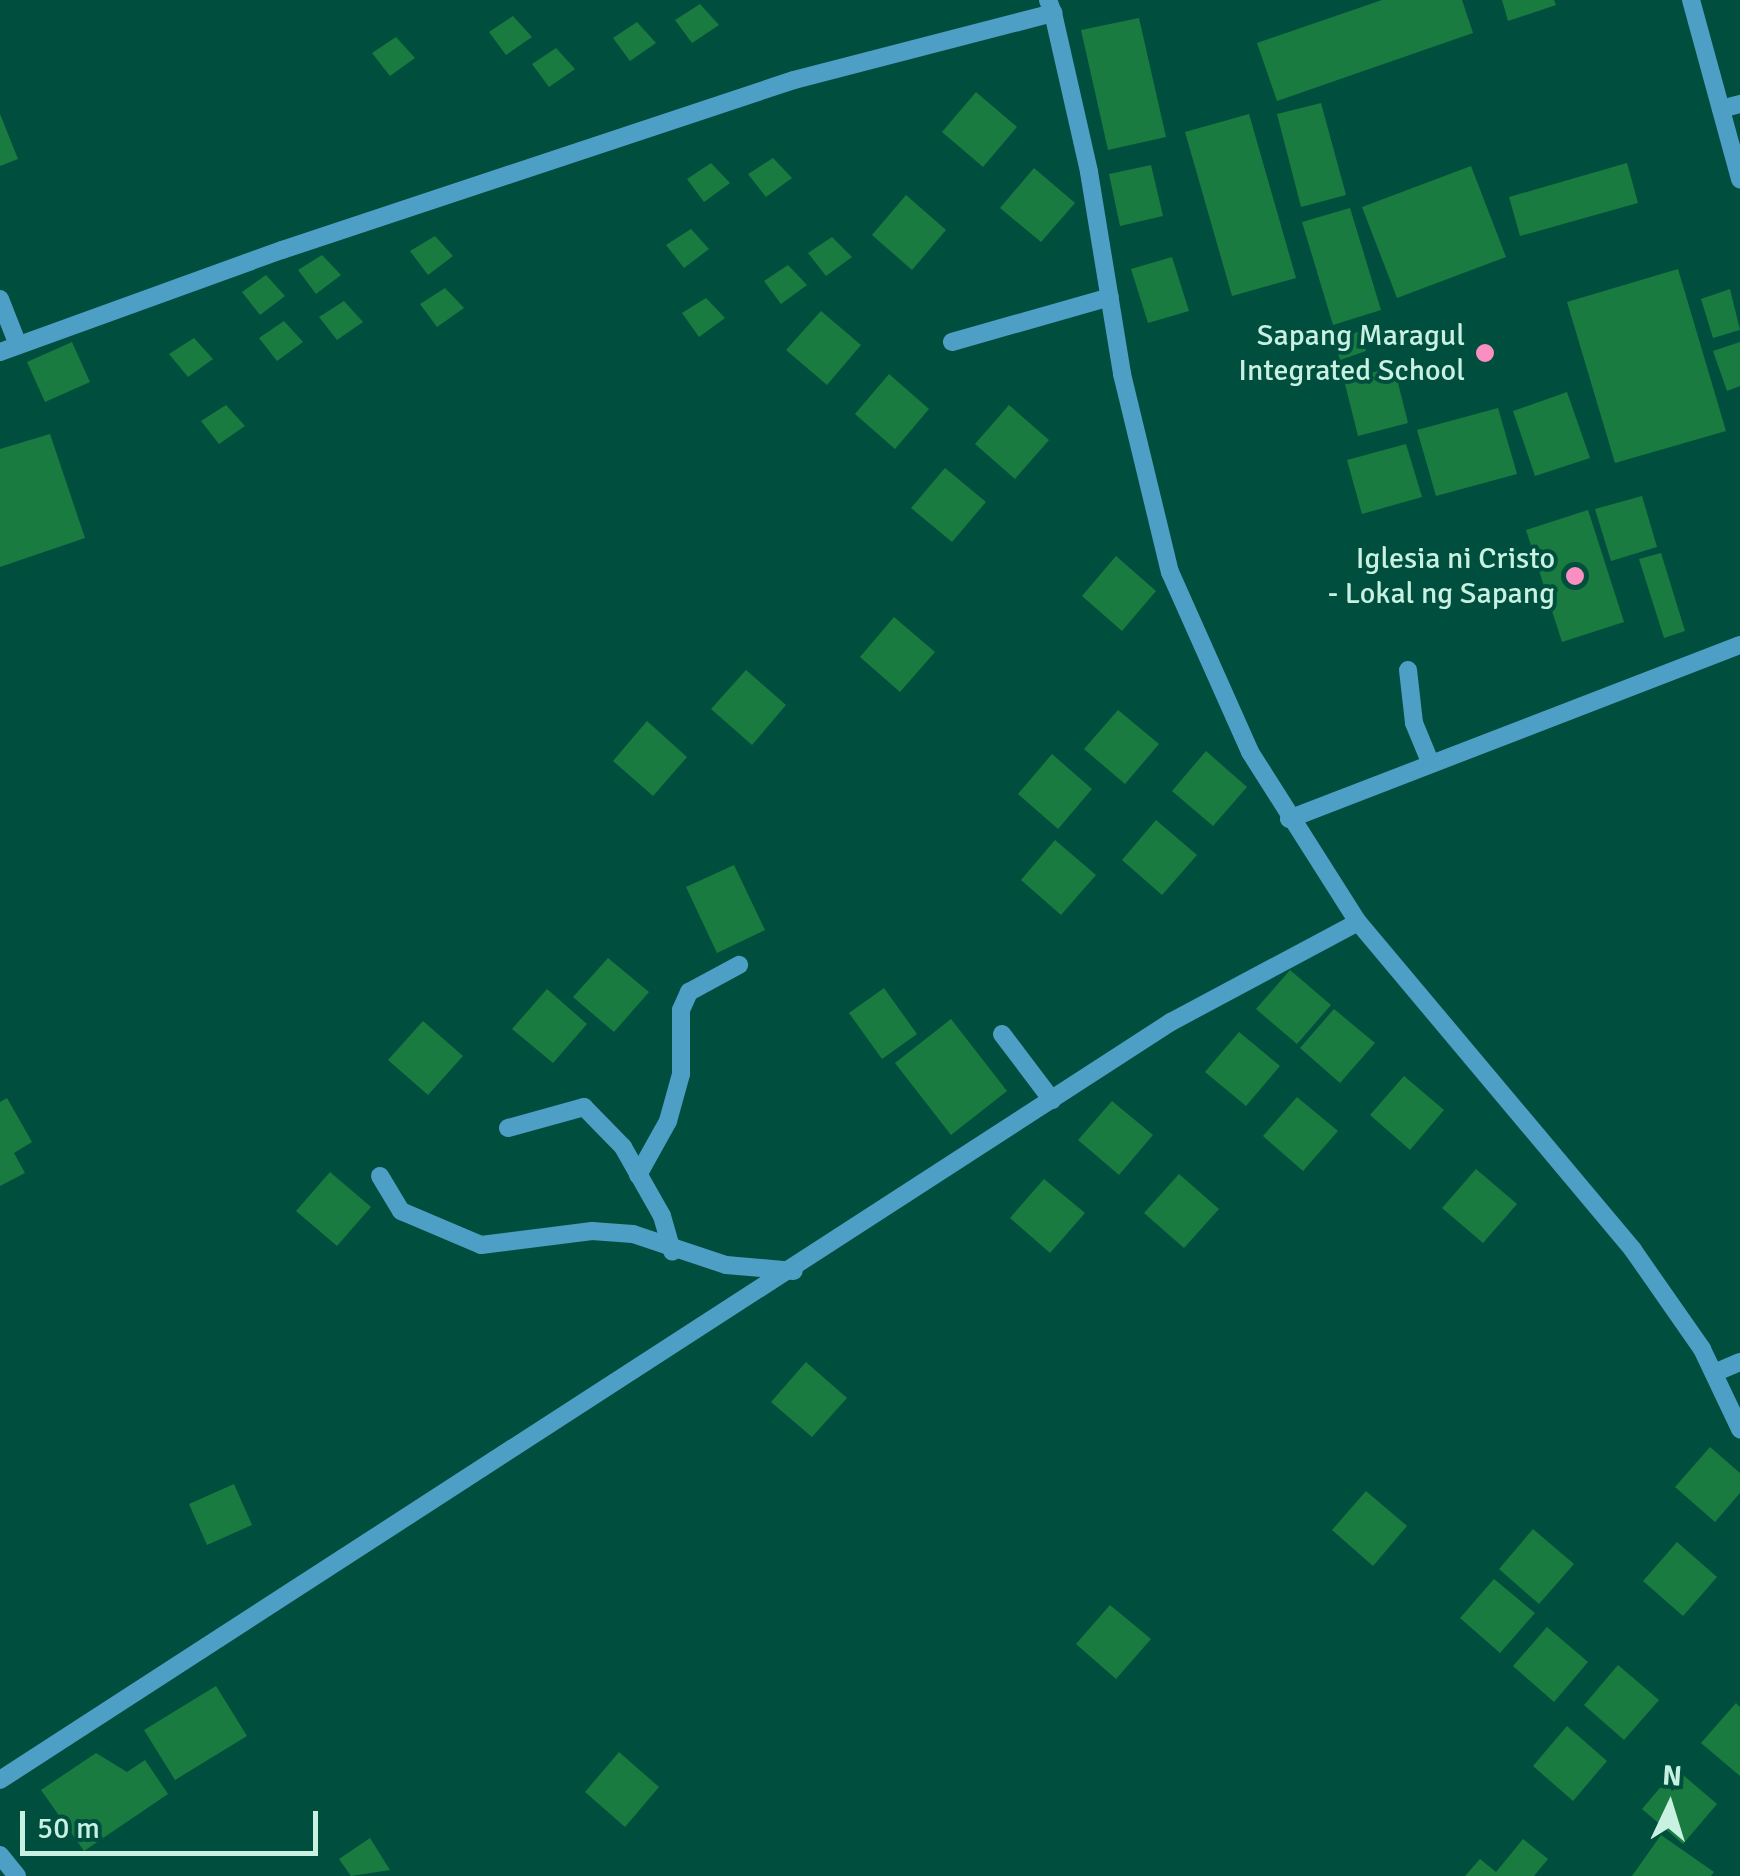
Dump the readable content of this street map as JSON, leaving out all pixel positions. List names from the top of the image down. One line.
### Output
{"places":["Sapang Maragul Integrated School","Iglesia ni Cristo - Lokal ng Sapang"],"scale_bar":"50 m","north":"top"}
